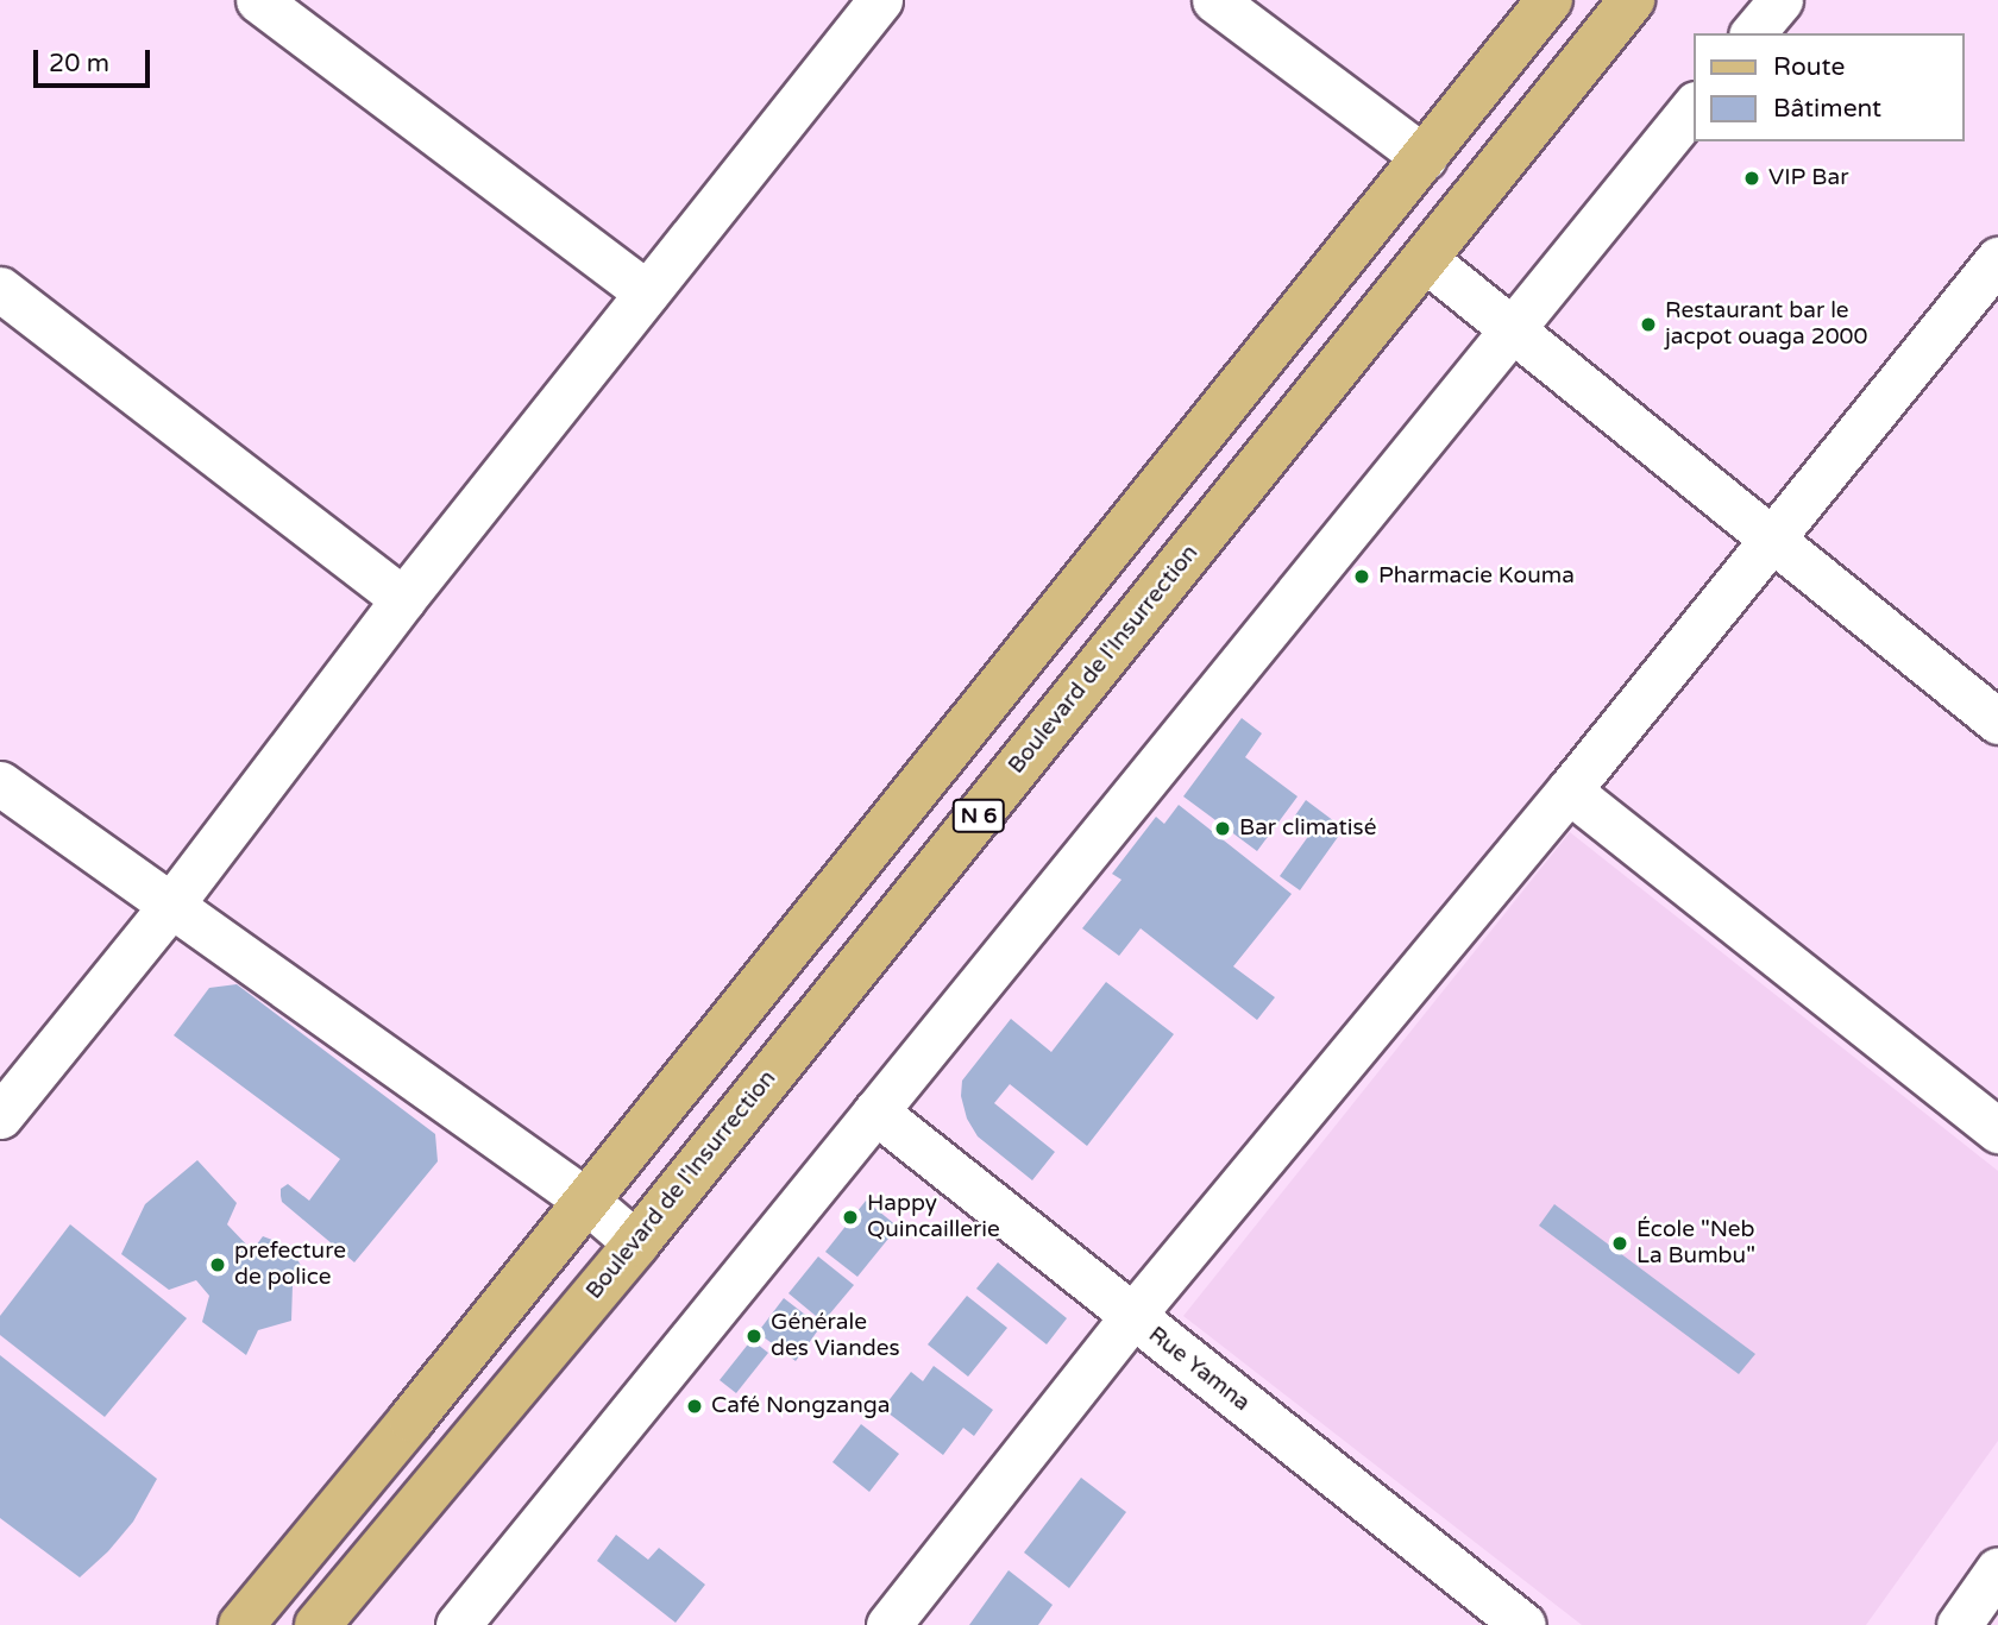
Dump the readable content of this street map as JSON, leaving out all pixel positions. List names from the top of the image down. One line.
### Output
{"streets":{"main road":["Boulevard de l'Insurrection","N 6"],"street":["Rue Yamna"]},"places":["VIP Bar","Restaurant bar le jacpot ouaga 2000","Pharmacie Kouma","Bar climatisé","Happy Quincaillerie","École \"Neb La Bumbu\"","prefecture de police","Générale des Viandes","Café Nongzanga"],"legend":["Route","Bâtiment"],"scale_bar":"20 m"}
